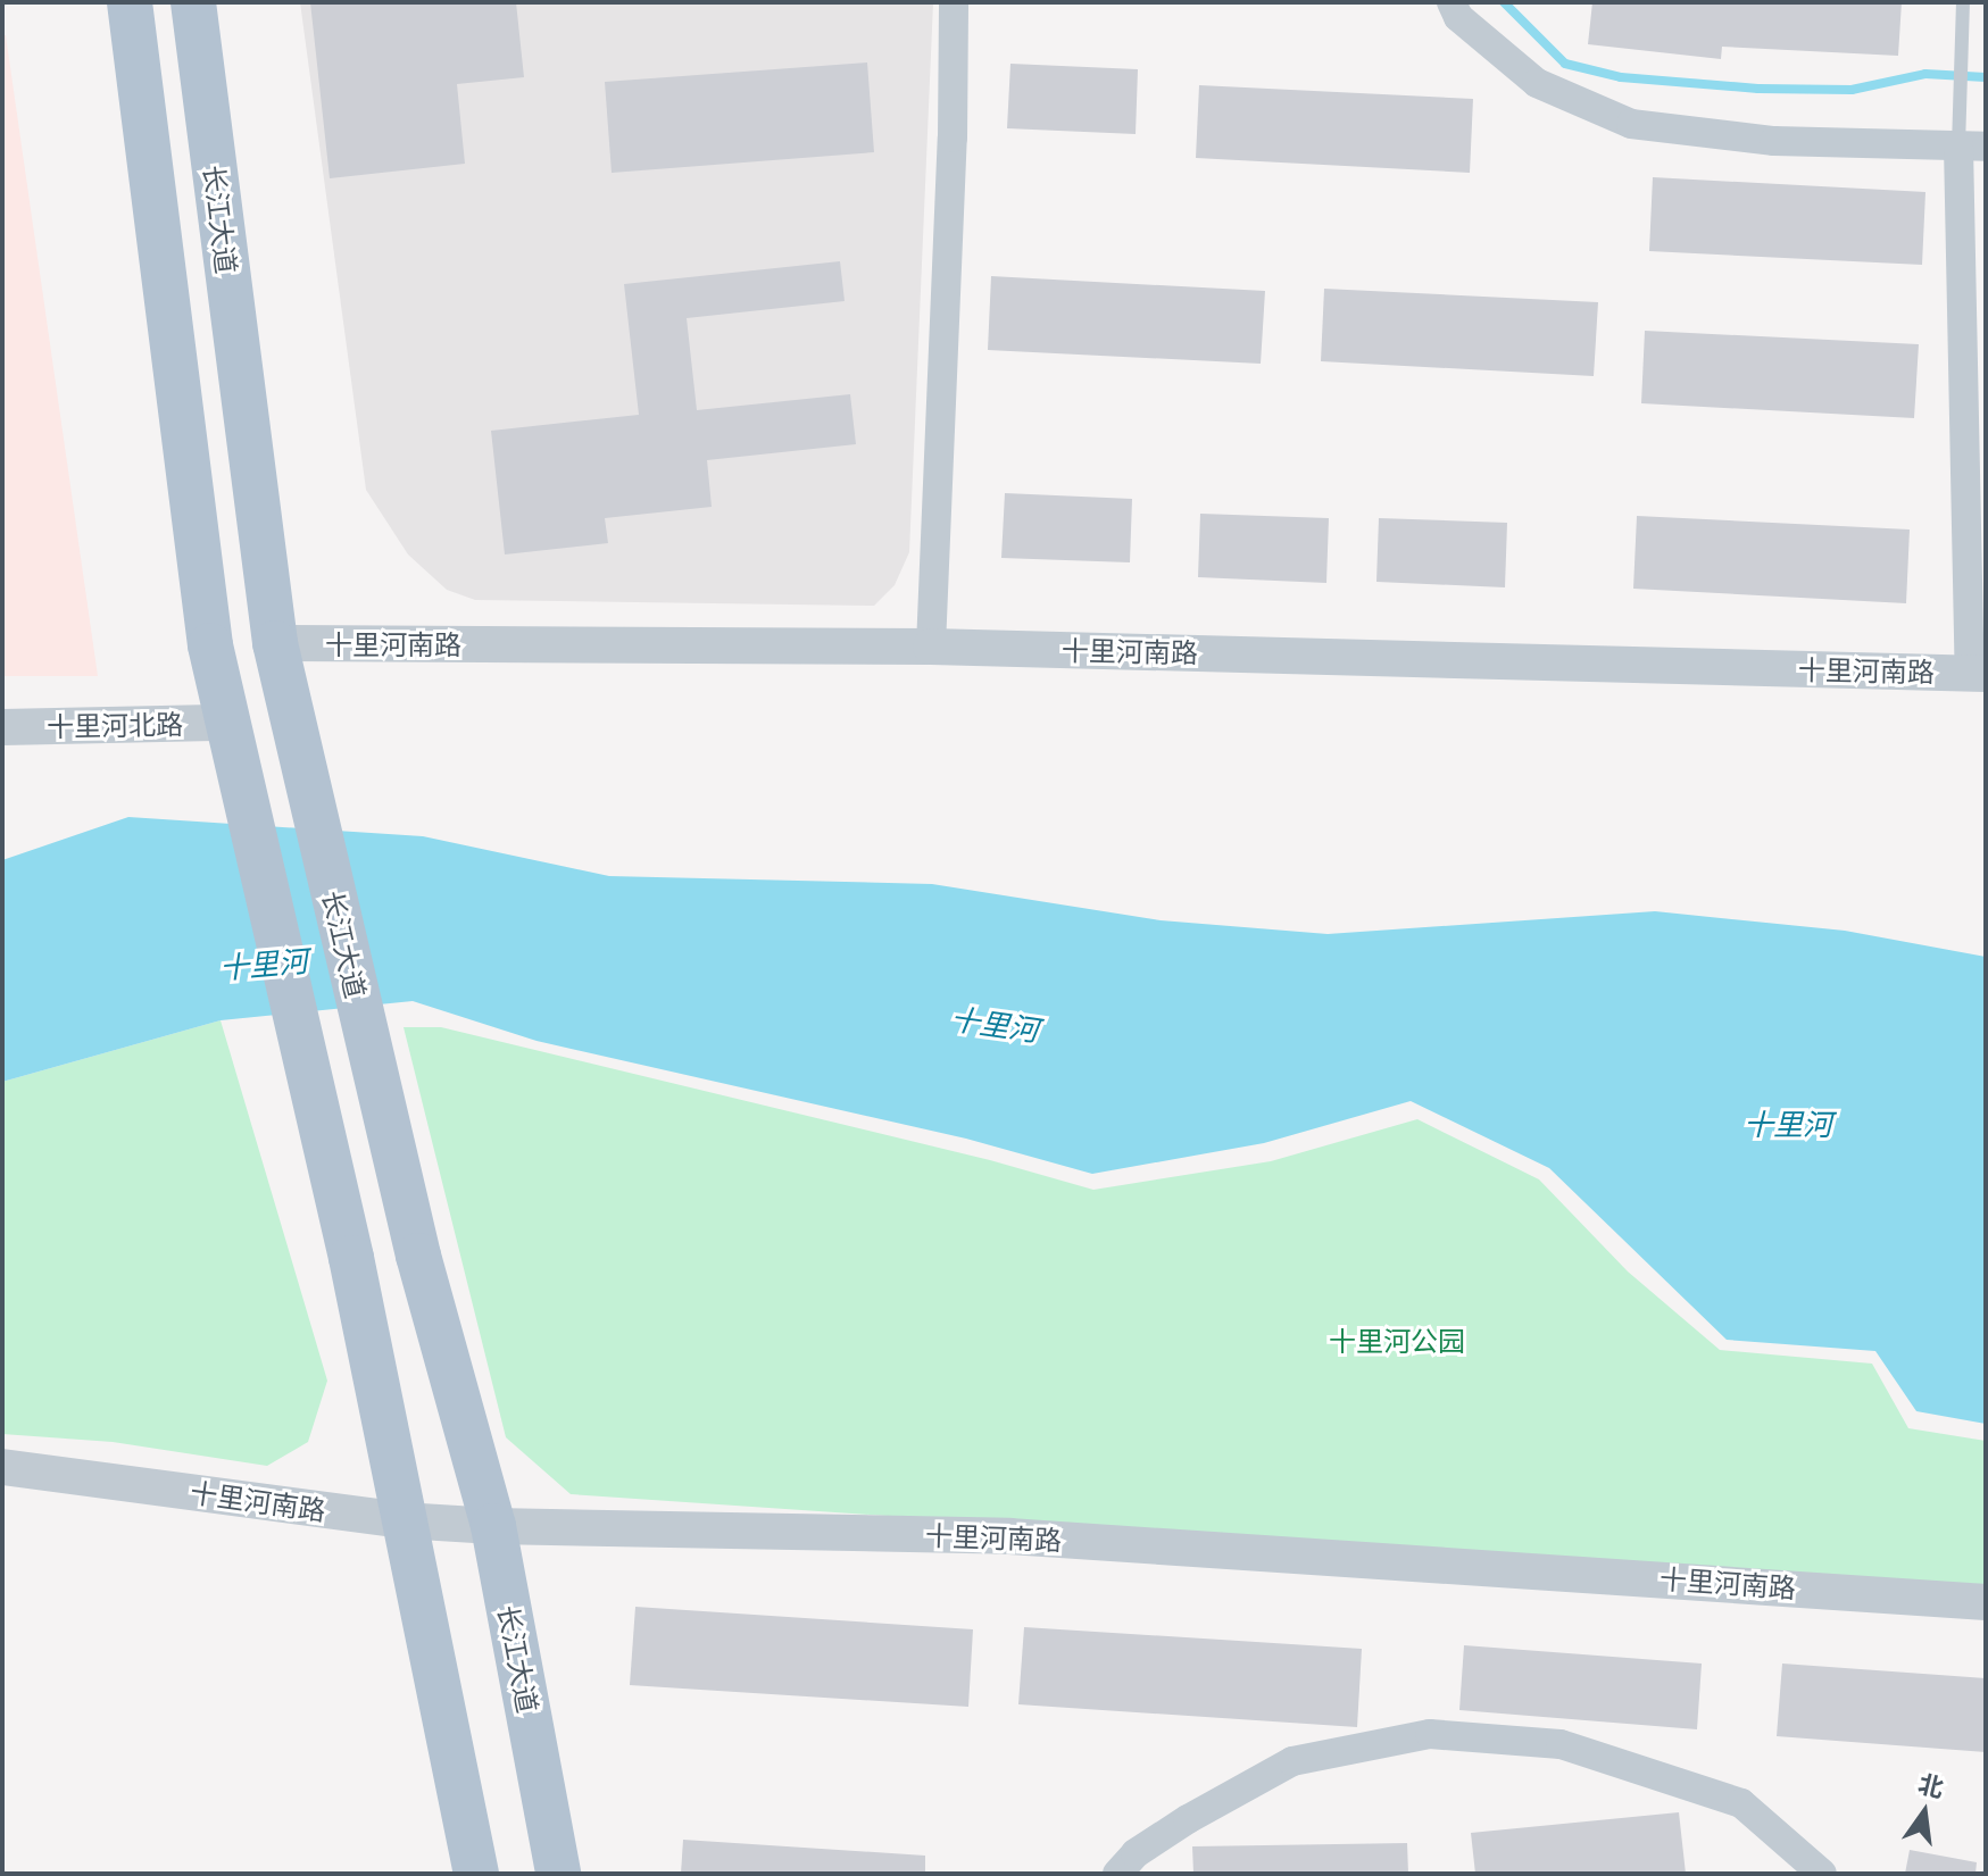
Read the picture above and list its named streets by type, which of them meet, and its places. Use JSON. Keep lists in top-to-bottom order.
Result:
{
  "streets": {
    "main road": ["长江大道"],
    "street": ["十里河南路", "十里河北路"]
  },
  "crossings": [
    ["长江大道", "十里河南路"]
  ],
  "water": ["十里河"],
  "parks": ["十里河公园"],
  "north": "top"
}
